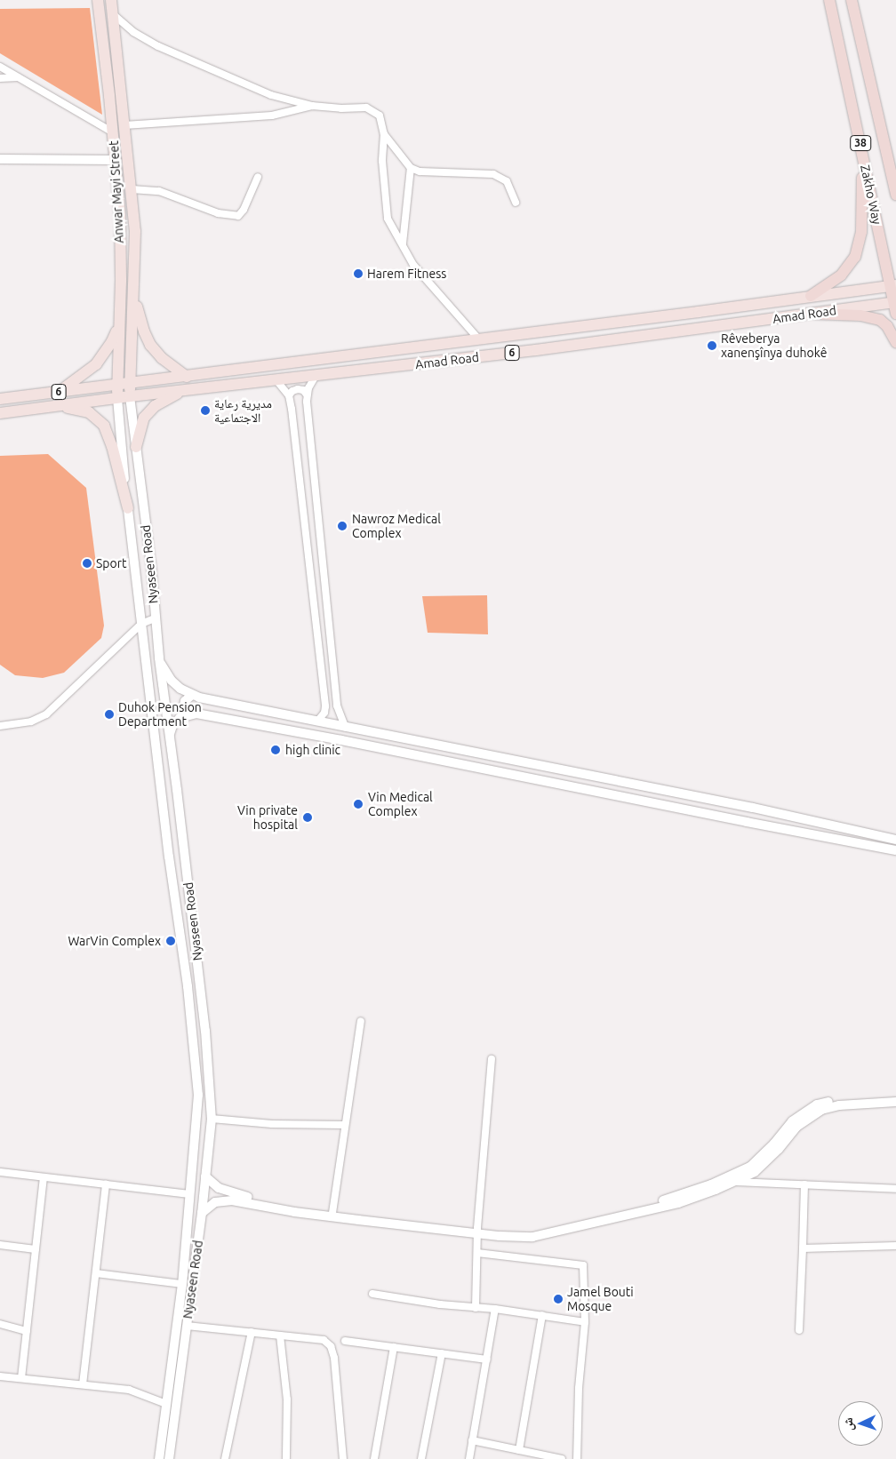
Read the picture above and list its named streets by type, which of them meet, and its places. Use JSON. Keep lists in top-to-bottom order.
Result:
{
  "streets": {
    "highway": ["38", "Zakho Way"],
    "main road": [
      "Anwar Mayi Street",
      "Amad Road",
      "6",
      "Nyaseen Road"
    ]
  },
  "crossings": [
    ["38", "Zakho Way"],
    ["38", "Amad Road"],
    ["Anwar Mayi Street", "Amad Road"],
    ["Anwar Mayi Street", "6"],
    ["Anwar Mayi Street", "Nyaseen Road"],
    ["Zakho Way", "Amad Road"],
    ["Amad Road", "6"],
    ["Amad Road", "Nyaseen Road"]
  ],
  "places": [
    "Harem Fitness",
    "Rêveberya xanenşînya duhokê",
    "مديرية رعاية الاجتماعية",
    "Nawroz Medical Complex",
    "Sport",
    "Duhok Pension Department",
    "high clinic",
    "Vin Medical Complex",
    "Vin private hospital",
    "WarVin Complex",
    "Jamel Bouti Mosque"
  ],
  "north": "left"
}
